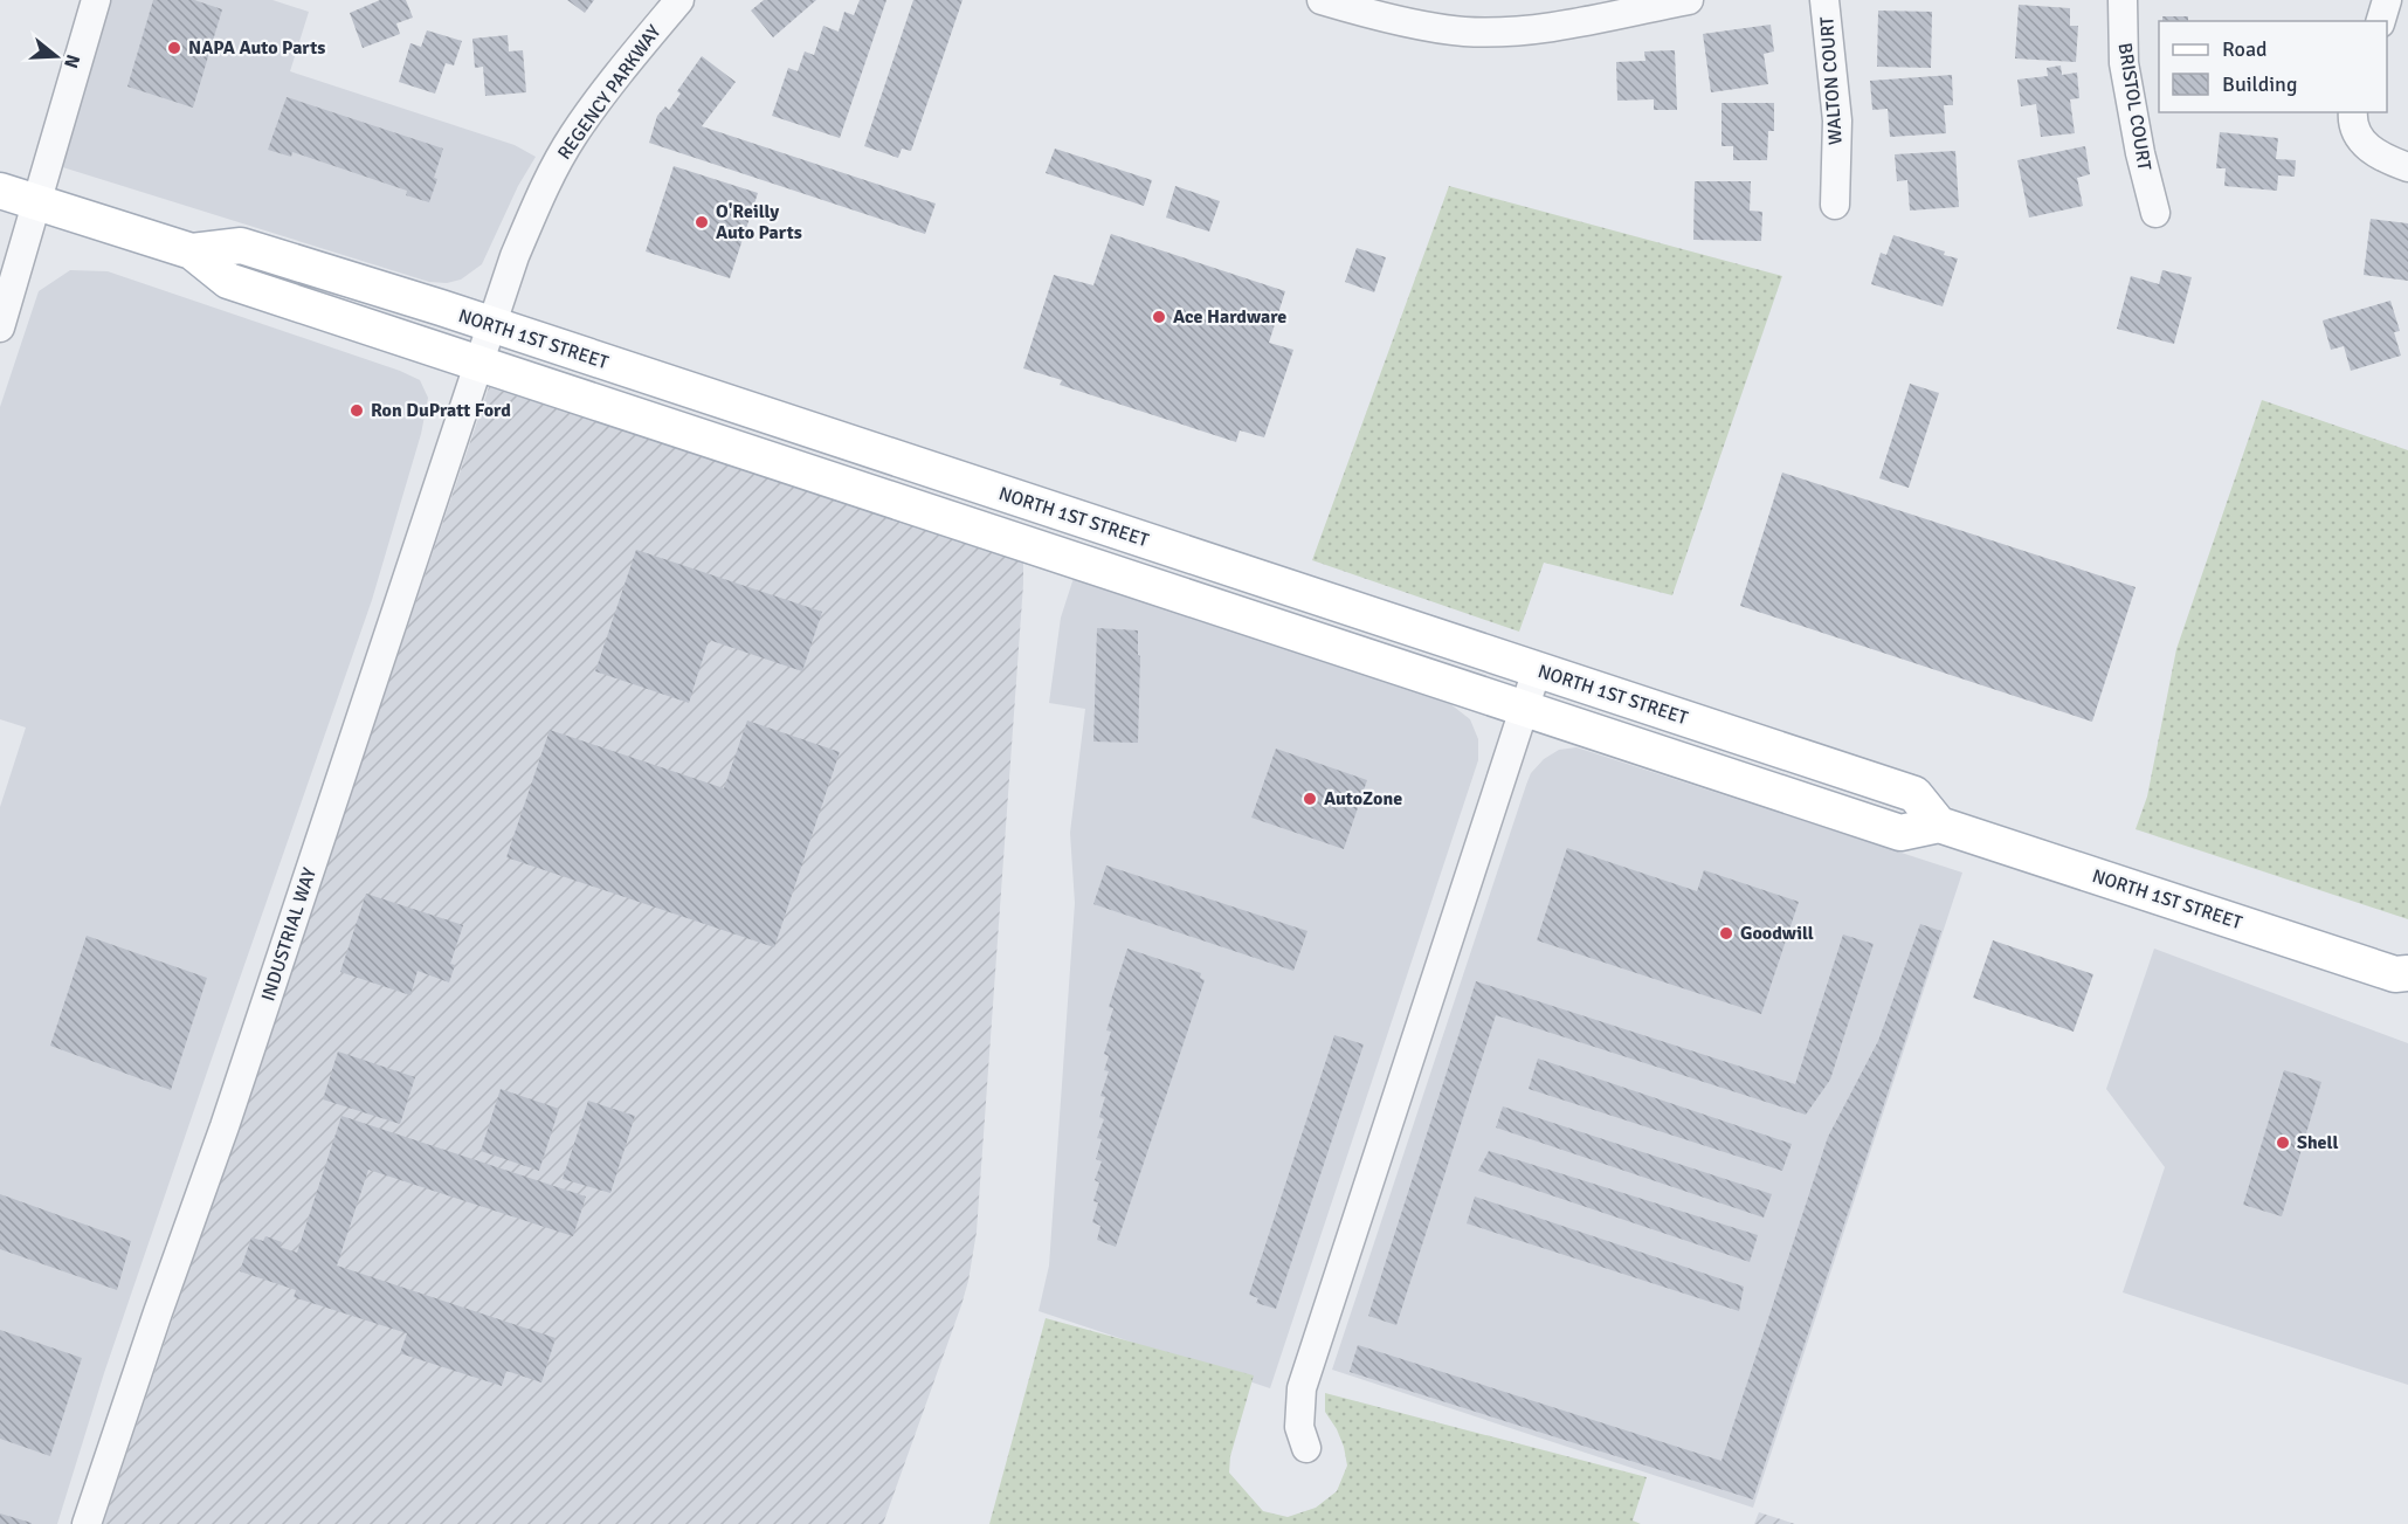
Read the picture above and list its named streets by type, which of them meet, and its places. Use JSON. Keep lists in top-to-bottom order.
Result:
{
  "streets": {
    "main road": ["NORTH 1ST STREET"],
    "street": [
      "WALTON COURT",
      "REGENCY PARKWAY",
      "BRISTOL COURT",
      "INDUSTRIAL WAY"
    ]
  },
  "crossings": [
    ["REGENCY PARKWAY", "NORTH 1ST STREET"],
    ["REGENCY PARKWAY", "INDUSTRIAL WAY"],
    ["NORTH 1ST STREET", "INDUSTRIAL WAY"]
  ],
  "places": [
    "NAPA Auto Parts",
    "O'Reilly Auto Parts",
    "Ace Hardware",
    "Ron DuPratt Ford",
    "AutoZone",
    "Goodwill",
    "Shell"
  ],
  "legend": ["Road", "Building"],
  "north": "right"
}
